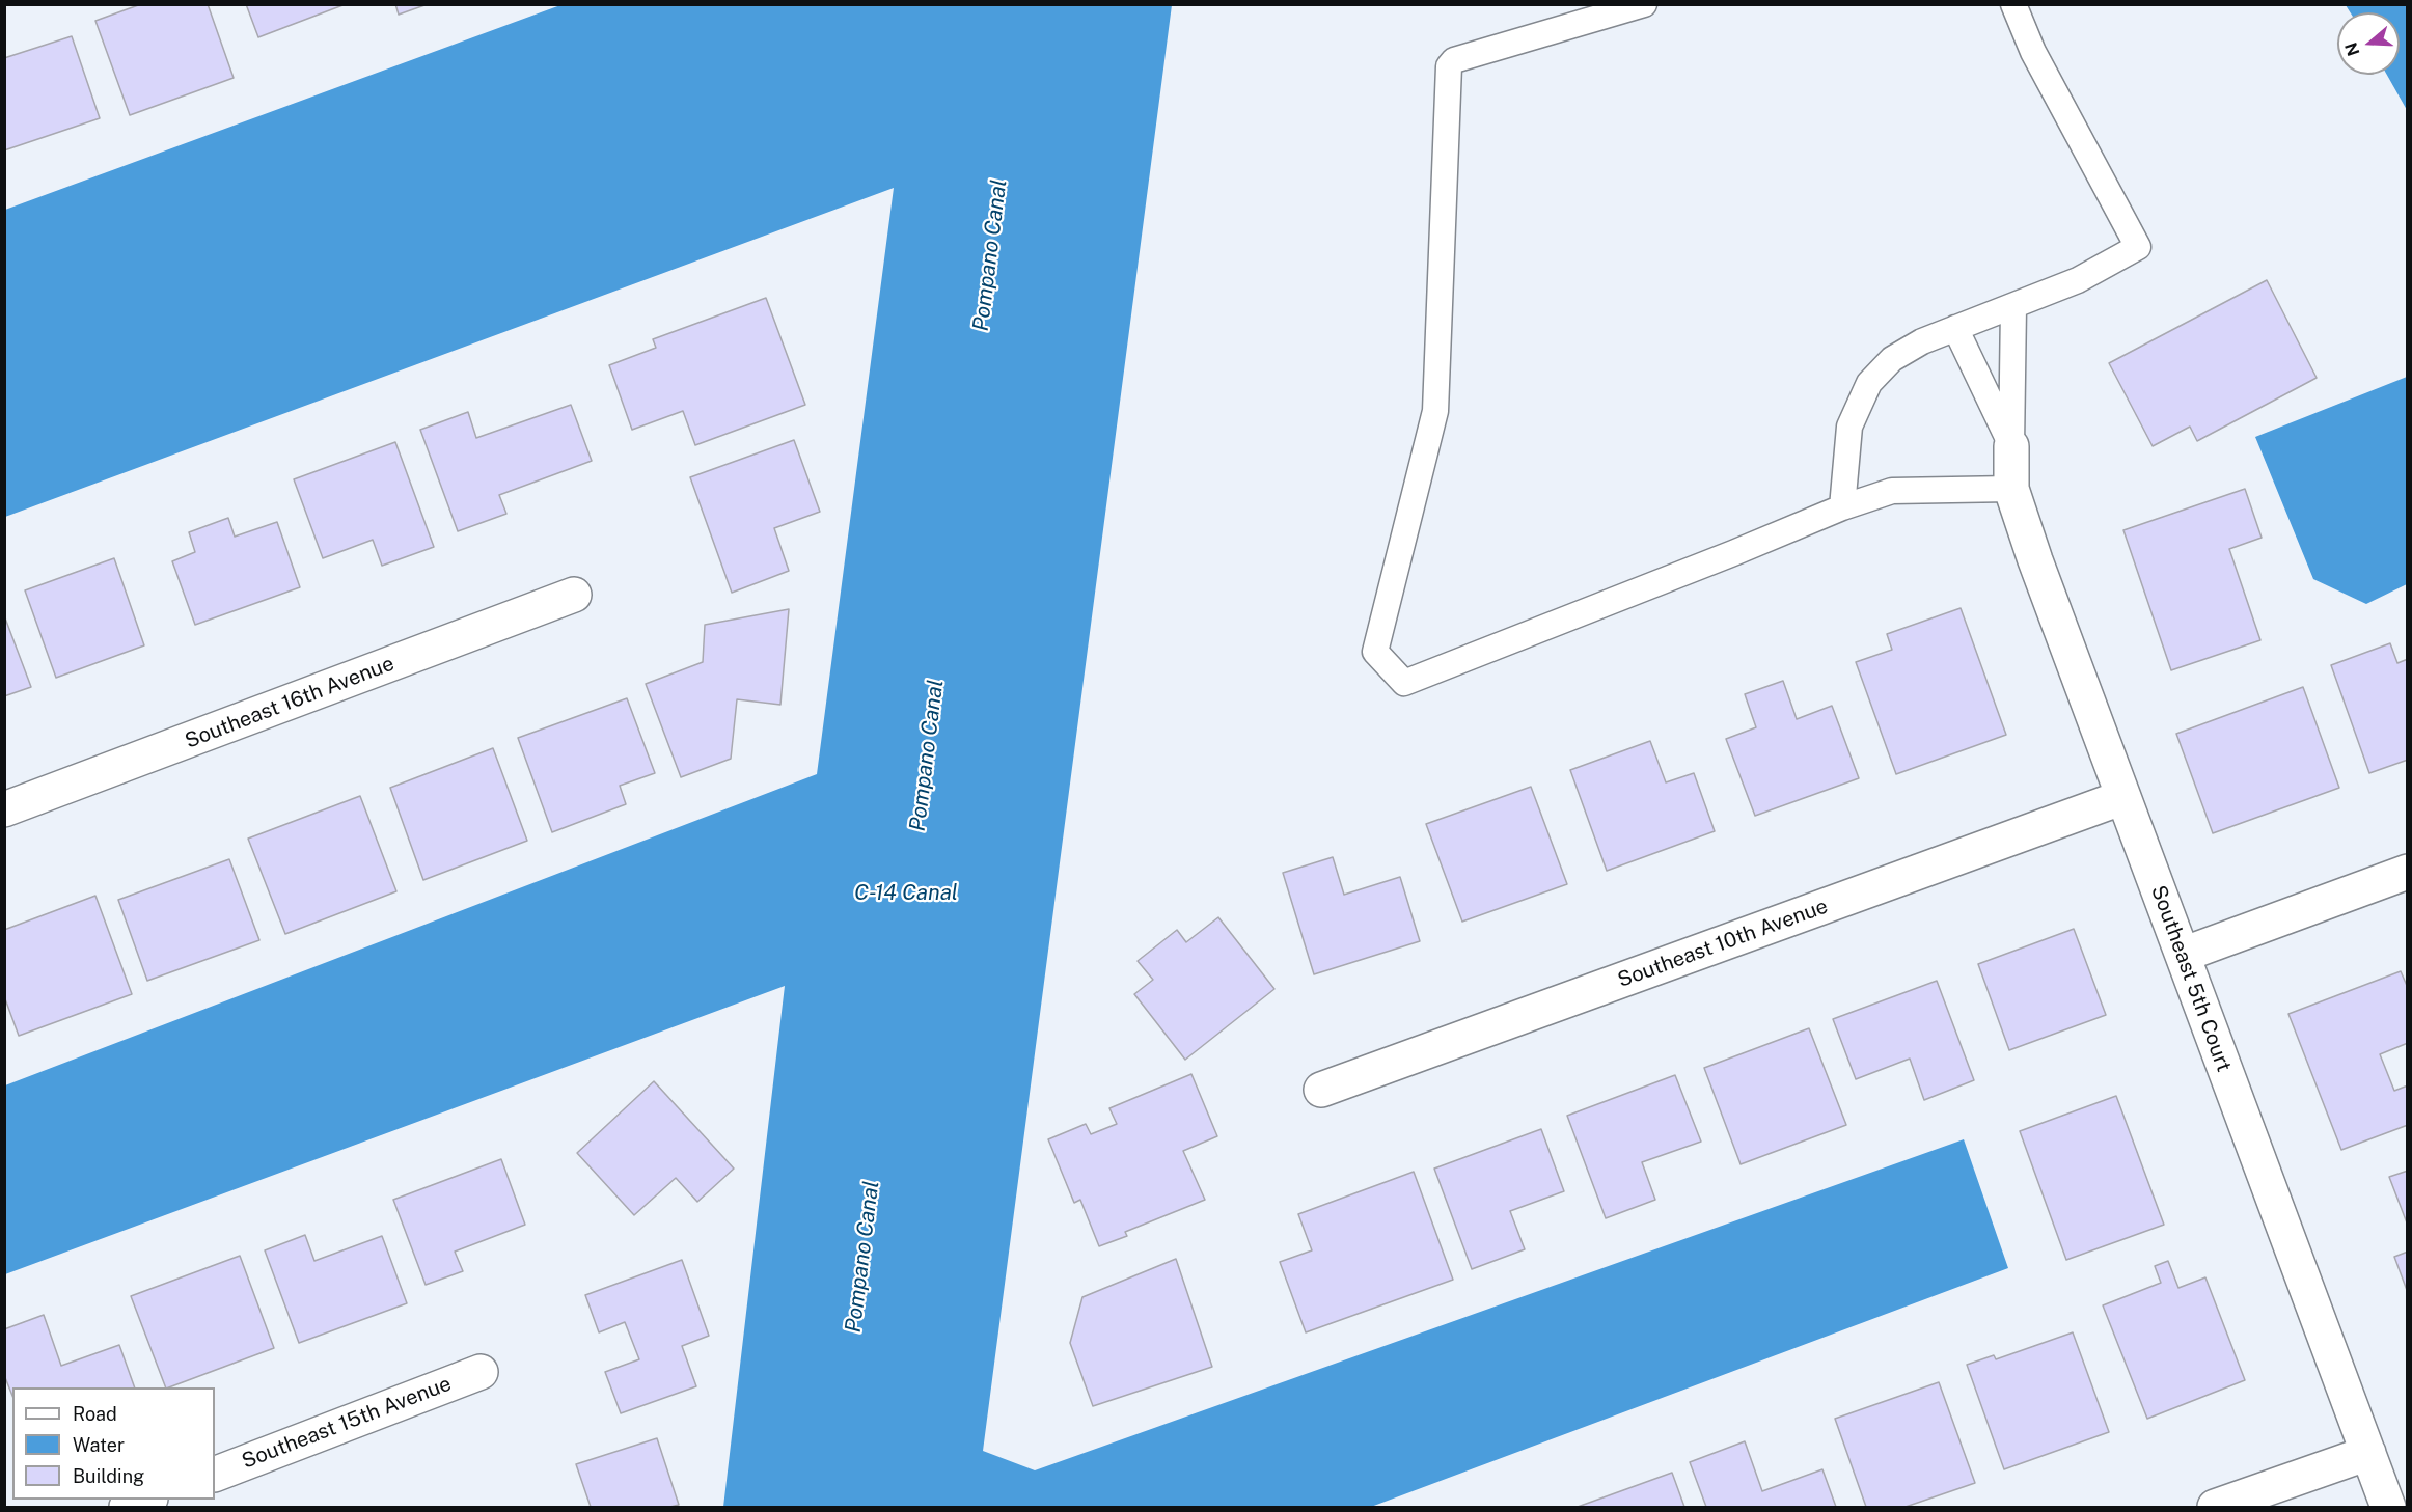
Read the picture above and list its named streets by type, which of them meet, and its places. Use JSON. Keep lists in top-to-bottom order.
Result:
{
  "streets": {
    "street": [
      "Southeast 16th Avenue",
      "Southeast 10th Avenue",
      "Southeast 5th Court",
      "Southeast 15th Avenue"
    ]
  },
  "crossings": [
    ["Southeast 10th Avenue", "Southeast 5th Court"]
  ],
  "water": ["Pompano Canal", "C-14 Canal"],
  "legend": ["Road", "Water", "Building"],
  "north": "left"
}
